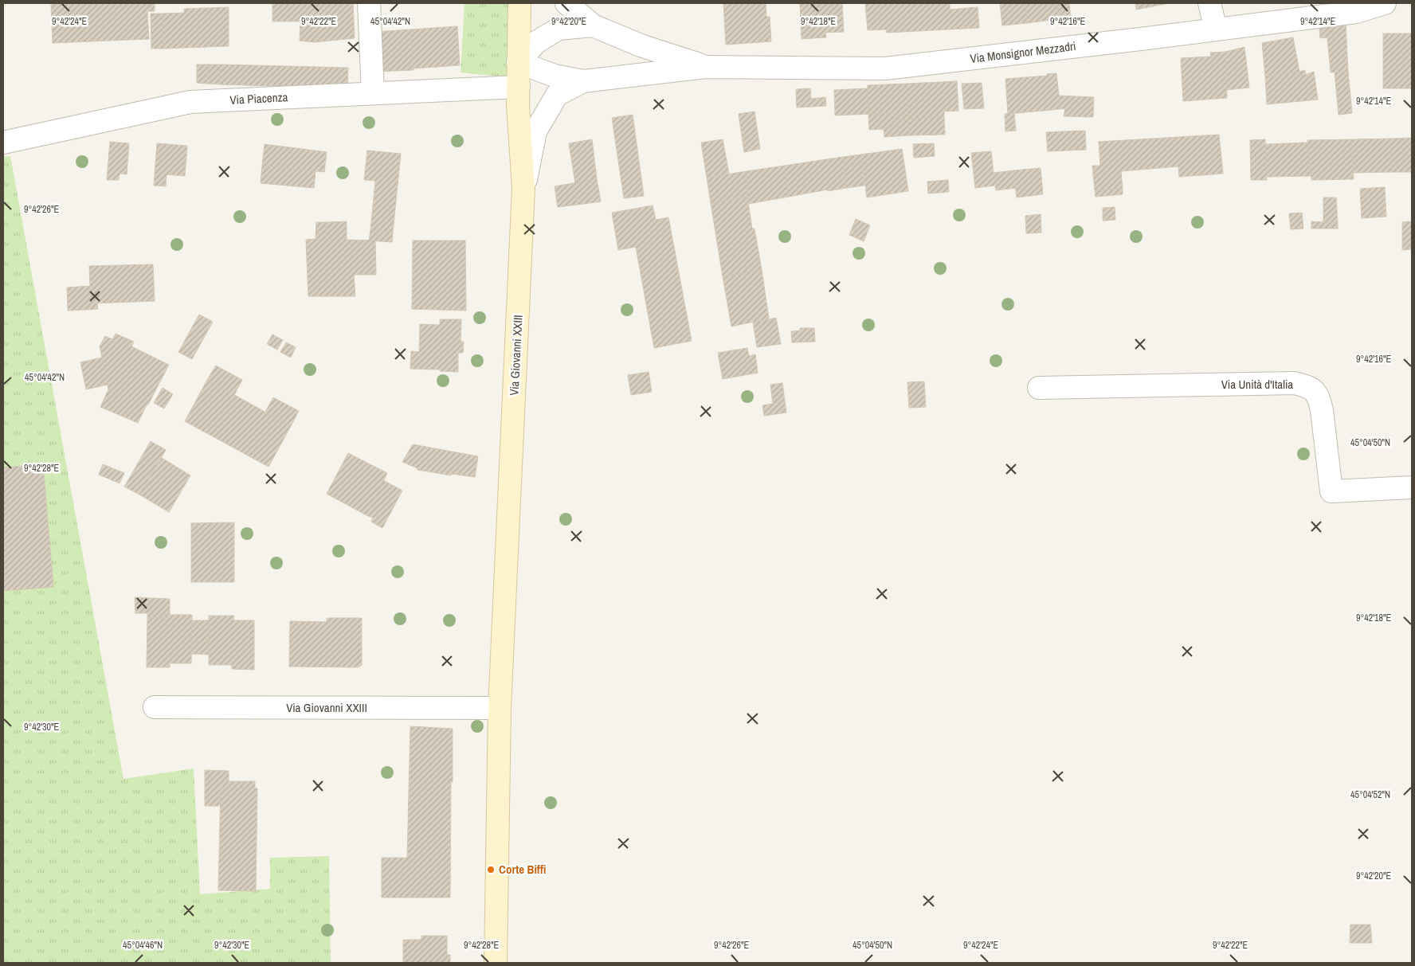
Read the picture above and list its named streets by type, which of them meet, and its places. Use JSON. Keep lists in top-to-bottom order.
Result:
{
  "streets": {
    "street": [
      "Via Monsignor Mezzadri",
      "Via Piacenza",
      "Via Giovanni XXIII",
      "Via Unità d'Italia"
    ]
  },
  "crossings": [
    ["Via Piacenza", "Via Giovanni XXIII"]
  ],
  "places": ["Corte Biffi"],
  "coordinates": [
    "45°04'42\"N",
    "9°42'24\"E",
    "9°42'22\"E",
    "9°42'20\"E",
    "9°42'18\"E",
    "9°42'16\"E",
    "9°42'14\"E",
    "9°42'26\"E",
    "45°04'50\"N",
    "9°42'28\"E",
    "9°42'30\"E",
    "45°04'52\"N",
    "45°04'46\"N"
  ]
}
